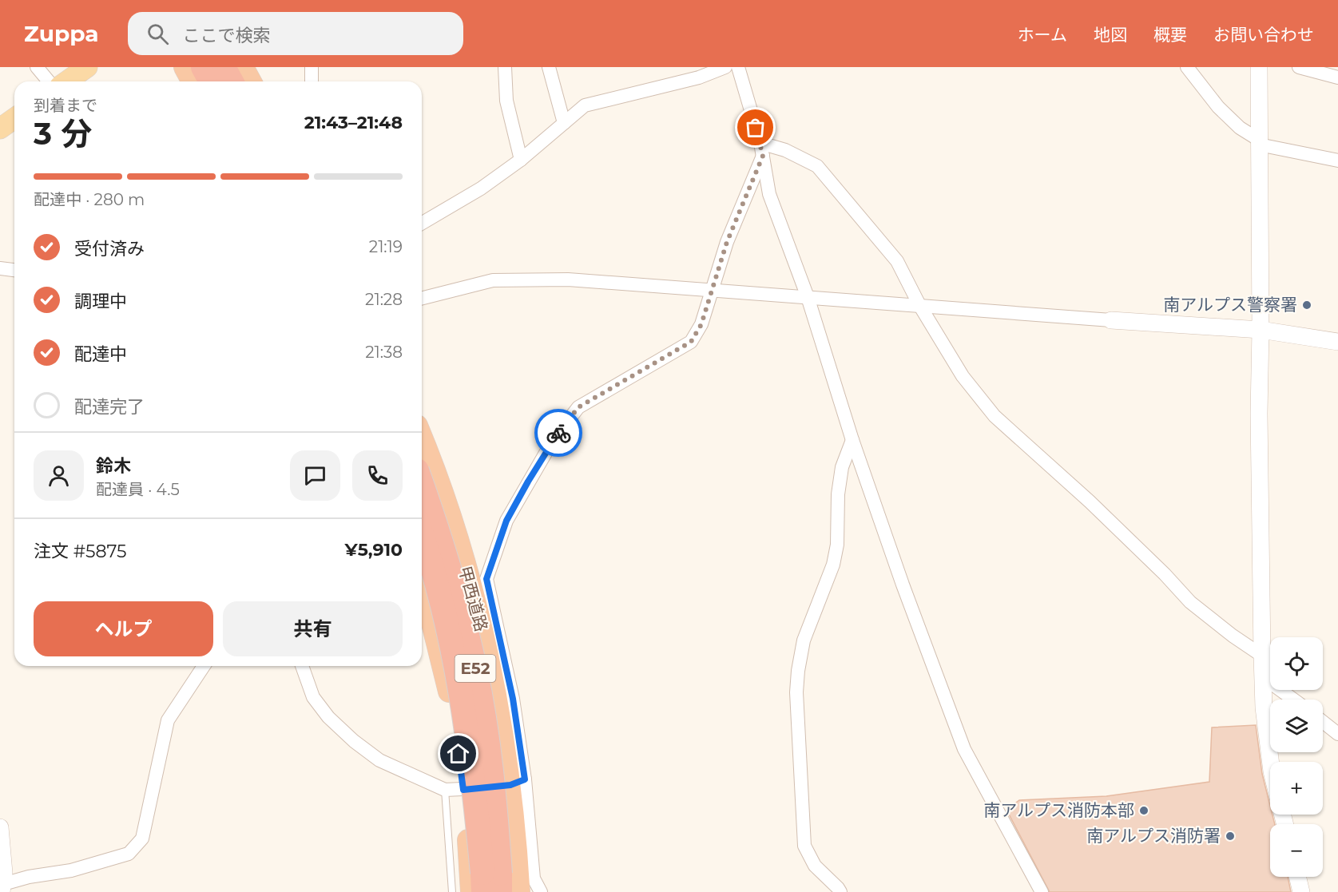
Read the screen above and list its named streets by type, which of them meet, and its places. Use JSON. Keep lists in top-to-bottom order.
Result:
{
  "streets": {
    "highway": ["甲西道路", "E52"]
  },
  "places": ["南アルプス警察署", "南アルプス消防本部", "南アルプス消防署"],
  "page": {
    "header": "Zuppa",
    "search": "ここで検索",
    "nav": [
      "ホーム",
      "地図",
      "概要",
      "お問い合わせ"
    ],
    "heading": ["3 分", "到着まで", "21:43–21:48"],
    "panel": [
      "鈴木",
      "配達員 · 4.5",
      "注文 #5875",
      "¥5,910"
    ],
    "bar": "配達中 · 280 m",
    "list": [
      ["受付済み", "21:19"],
      ["調理中", "21:28"],
      ["配達中", "21:38"],
      "配達完了"
    ],
    "buttons": ["ヘルプ", "共有"],
    "map_buttons": ["+", "−"]
  }
}
